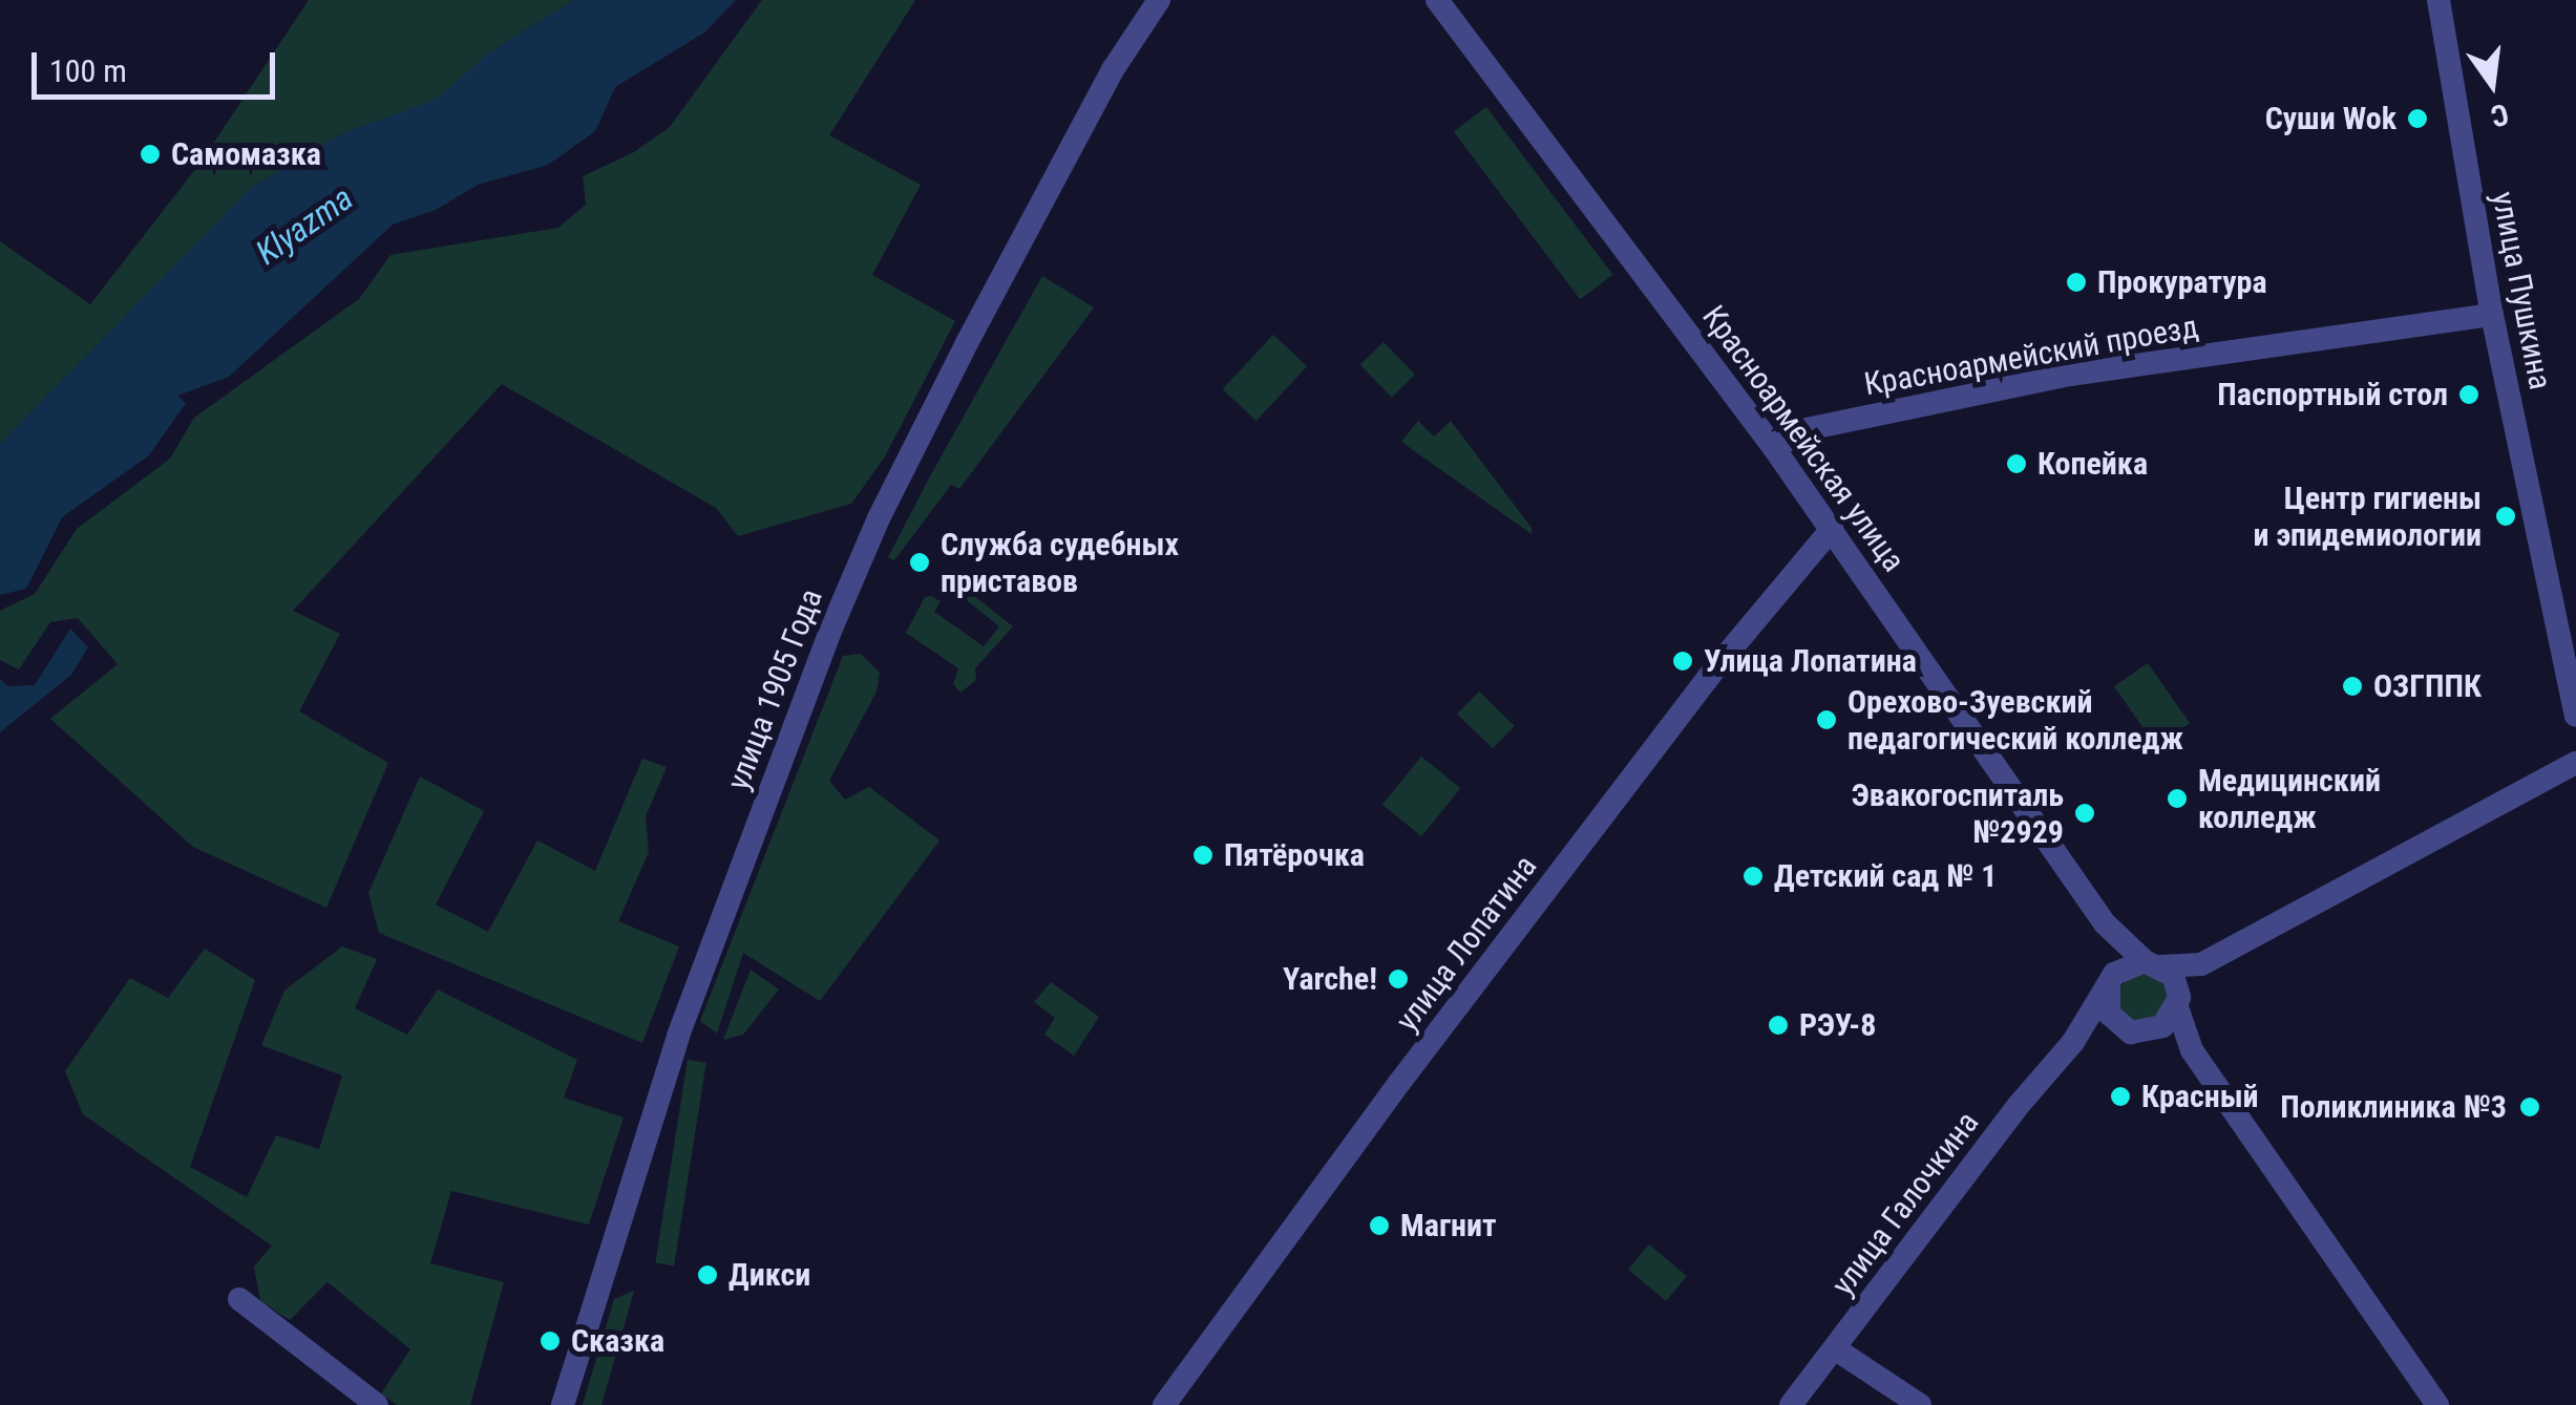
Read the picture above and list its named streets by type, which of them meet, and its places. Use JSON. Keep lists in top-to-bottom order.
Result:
{
  "streets": {
    "street": [
      "улица Пушкина",
      "Красноармейский проезд",
      "Красноармейская улица",
      "улица 1905 Года",
      "улица Лопатина",
      "улица Галочкина"
    ]
  },
  "crossings": [
    ["улица Пушкина", "Красноармейский проезд"],
    ["Красноармейский проезд", "Красноармейская улица"],
    ["Красноармейская улица", "улица Лопатина"]
  ],
  "water": ["Klyazma"],
  "places": [
    "Суши Wok",
    "Самомазка",
    "Прокуратура",
    "Паспортный стол",
    "Копейка",
    "Центр гигиены и эпидемиологии",
    "Служба судебных приставов",
    "Улица Лопатина",
    "ОЗГППК",
    "Орехово-Зуевский педагогический колледж",
    "Медицинский колледж",
    "Эвакогоспиталь №2929",
    "Пятёрочка",
    "Детский сад № 1",
    "Yarche!",
    "РЭУ-8",
    "Красный",
    "Поликлиника №3",
    "Магнит",
    "Дикси",
    "Сказка"
  ],
  "scale_bar": "100 m",
  "north": "bottom"
}
